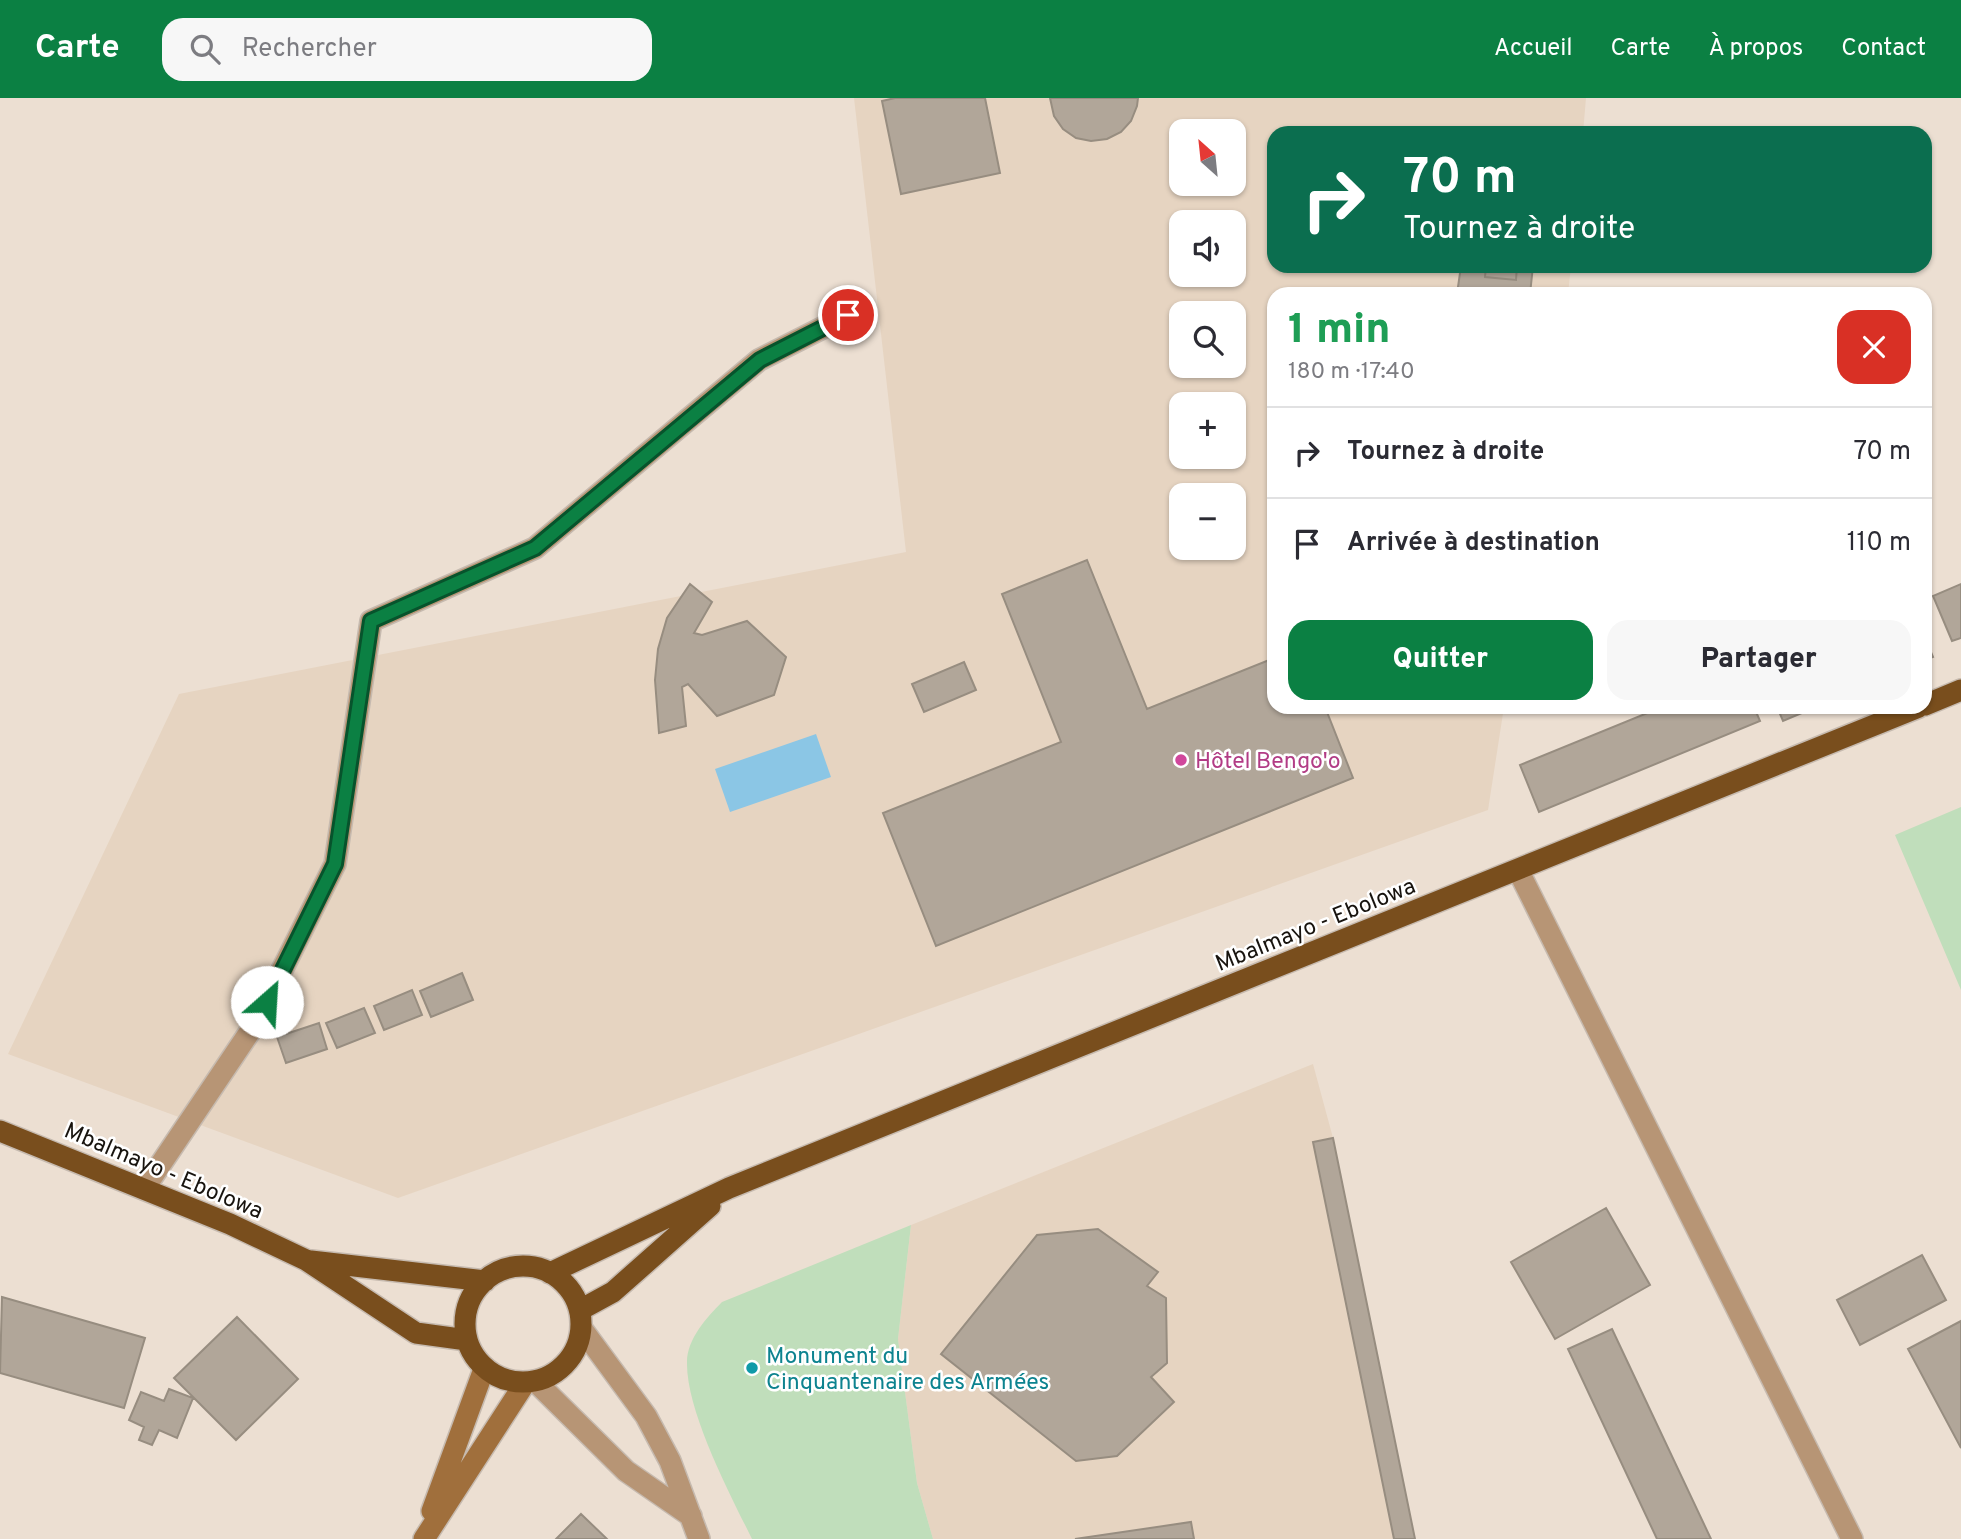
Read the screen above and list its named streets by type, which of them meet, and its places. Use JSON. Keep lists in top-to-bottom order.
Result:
{
  "streets": {
    "highway": ["Mbalmayo - Ebolowa"]
  },
  "places": ["Hôtel Bengo'o", "Monument du Cinquantenaire des Armées"],
  "north": "top left",
  "page": {
    "header": "Carte",
    "search": "Rechercher",
    "nav": [
      "Accueil",
      "Carte",
      "À propos",
      "Contact"
    ],
    "map_buttons": ["+", "−"],
    "turn": ["70 m", "Tournez à droite"],
    "heading": ["1 min", "180 m · 17:40"],
    "list": [
      {
        "name": "Tournez à droite",
        "value": "70 m"
      },
      {
        "name": "Arrivée à destination",
        "value": "110 m"
      }
    ],
    "buttons": ["Quitter", "Partager"]
  }
}
